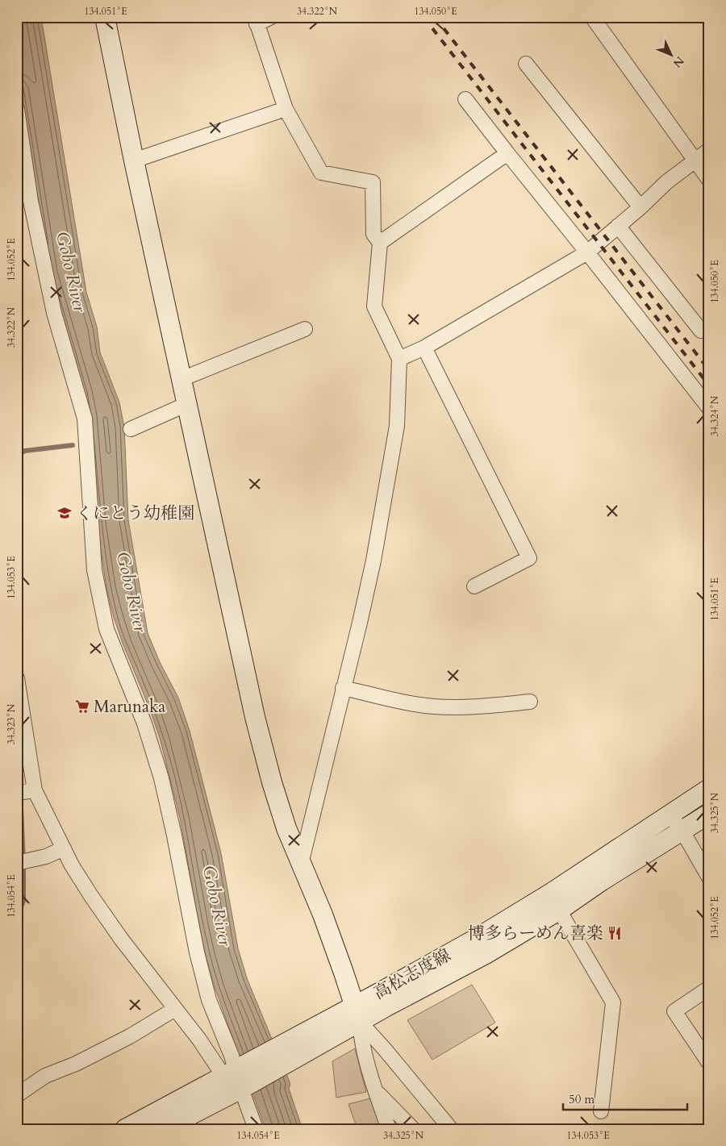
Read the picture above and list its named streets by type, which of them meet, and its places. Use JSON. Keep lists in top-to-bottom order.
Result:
{
  "streets": {
    "main road": ["高松志度線"]
  },
  "water": ["Gobo River"],
  "places": {
    "school or university": ["くにとう幼稚園"],
    "supermarket": ["Marunaka"],
    "restaurant": ["博多らーめん喜楽"]
  },
  "scale_bar": "50 m",
  "north": "bottom right",
  "coordinates": [
    "134.051°E",
    "34.322°N",
    "134.050°E",
    "134.052°E",
    "34.324°N",
    "134.053°E",
    "34.323°N",
    "34.325°N",
    "134.054°E"
  ]
}
